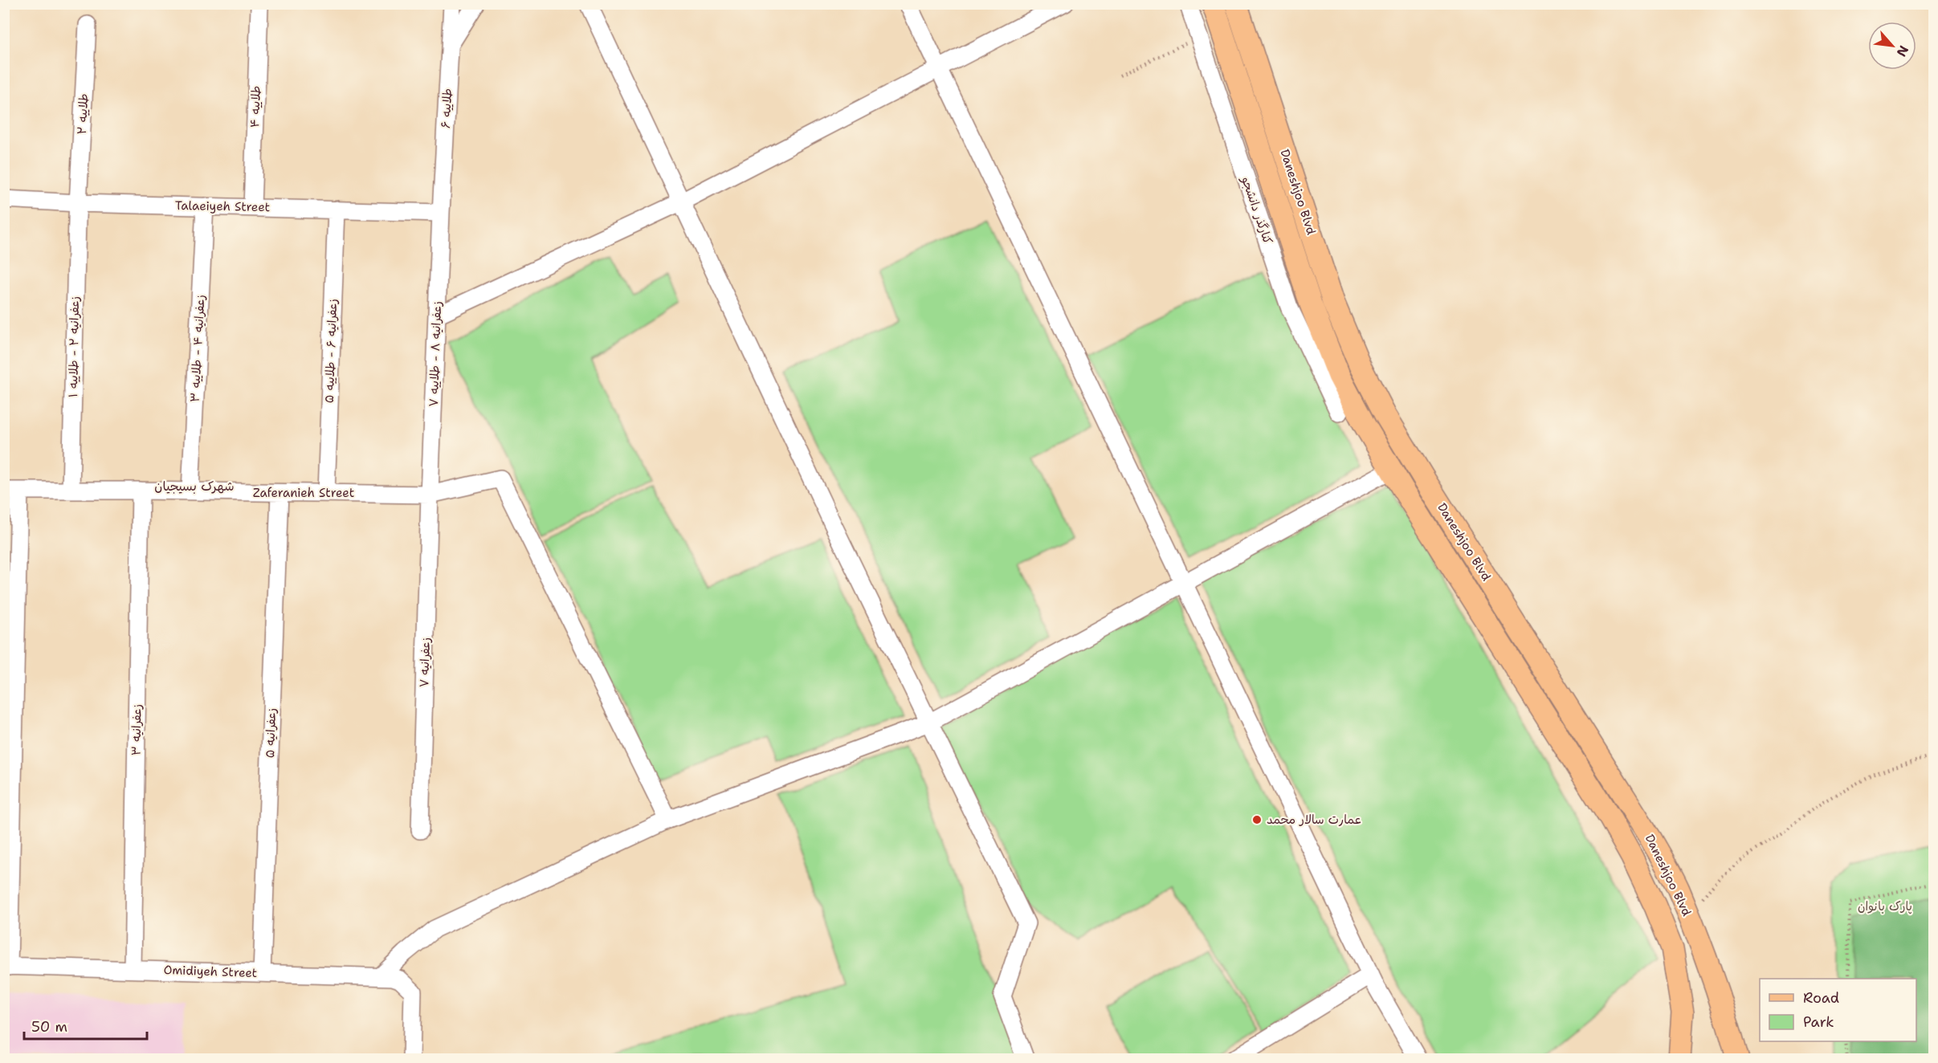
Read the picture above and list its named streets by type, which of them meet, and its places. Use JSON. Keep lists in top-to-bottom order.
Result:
{
  "streets": {
    "main road": ["Daneshjoo Blvd"],
    "street": [
      "طلاییه ۴",
      "طلاییه ۶",
      "طلاییه ۲",
      "Talaeiyeh Street",
      "کنارگذر دانشجو",
      "زعفرانیه ۲ - طلاییه ۱",
      "زعفرانیه ۴ - طلاییه ۳",
      "زعفرانیه ۶ - طلاییه ۵",
      "زعفرانیه ۸ - طلاییه ۷",
      "Zaferanieh Street",
      "زعفرانیه ۷",
      "زعفرانیه ۳",
      "زعفرانیه ۵",
      "Omidiyeh Street"
    ]
  },
  "crossings": [
    ["طلاییه ۴", "Talaeiyeh Street"],
    ["طلاییه ۶", "Talaeiyeh Street"],
    ["طلاییه ۶", "زعفرانیه ۸ - طلاییه ۷"],
    ["طلاییه ۲", "Talaeiyeh Street"],
    ["طلاییه ۲", "زعفرانیه ۲ - طلاییه ۱"],
    ["Talaeiyeh Street", "زعفرانیه ۲ - طلاییه ۱"],
    ["Talaeiyeh Street", "زعفرانیه ۴ - طلاییه ۳"],
    ["Talaeiyeh Street", "زعفرانیه ۶ - طلاییه ۵"],
    ["Talaeiyeh Street", "زعفرانیه ۸ - طلاییه ۷"],
    ["زعفرانیه ۲ - طلاییه ۱", "Zaferanieh Street"],
    ["زعفرانیه ۴ - طلاییه ۳", "Zaferanieh Street"],
    ["زعفرانیه ۶ - طلاییه ۵", "Zaferanieh Street"],
    ["زعفرانیه ۸ - طلاییه ۷", "Zaferanieh Street"],
    ["زعفرانیه ۸ - طلاییه ۷", "زعفرانیه ۷"],
    ["Zaferanieh Street", "زعفرانیه ۷"],
    ["Zaferanieh Street", "زعفرانیه ۳"],
    ["Zaferanieh Street", "زعفرانیه ۵"],
    ["زعفرانیه ۳", "Omidiyeh Street"],
    ["زعفرانیه ۵", "Omidiyeh Street"]
  ],
  "districts": ["شهرک بسیجیان"],
  "parks": ["پارک بانوان"],
  "places": ["عمارت سالار محمد"],
  "legend": ["Road", "Park"],
  "scale_bar": "50 m",
  "north": "bottom right"
}
